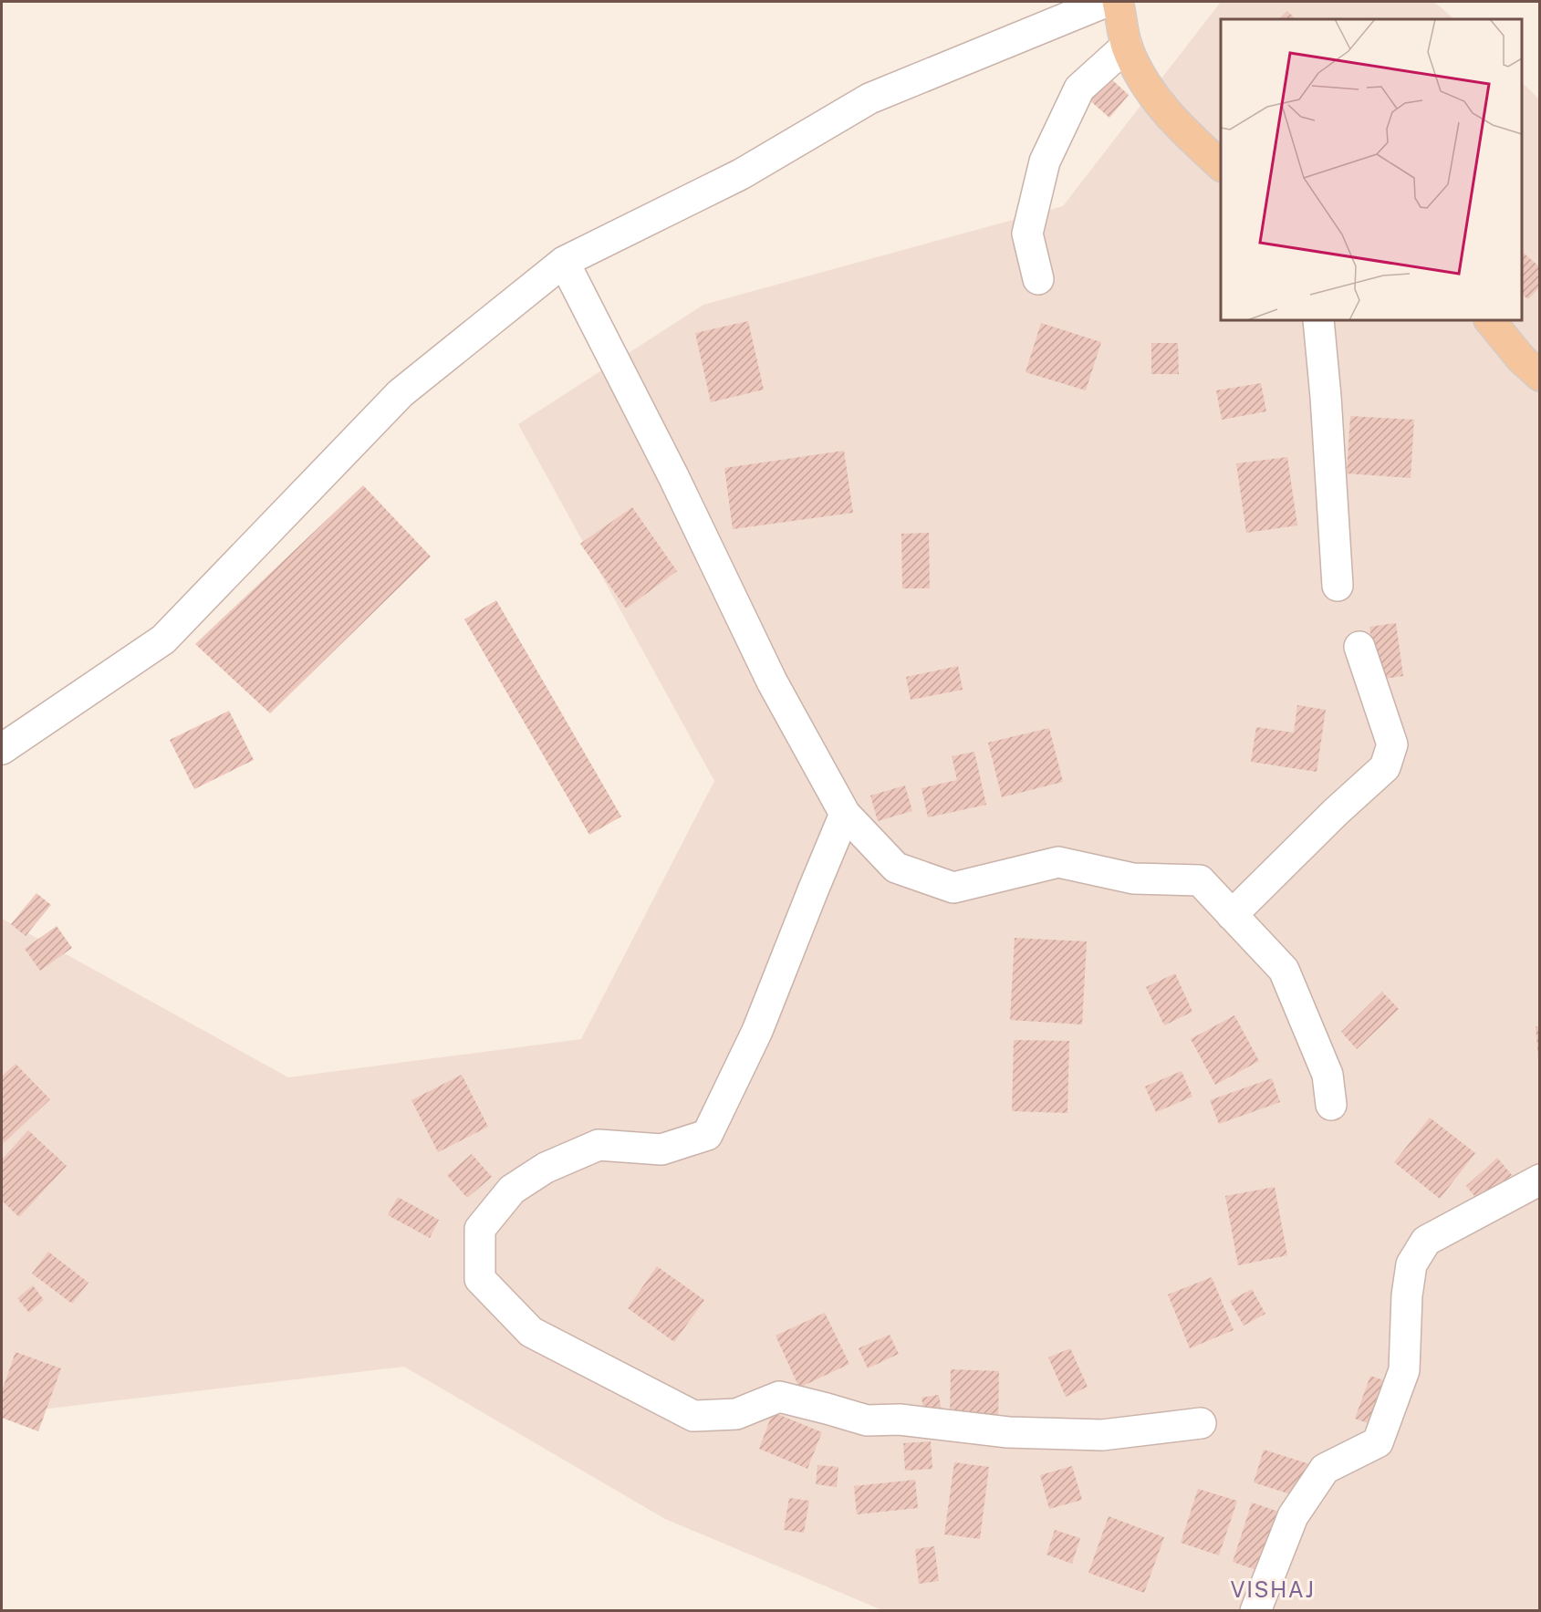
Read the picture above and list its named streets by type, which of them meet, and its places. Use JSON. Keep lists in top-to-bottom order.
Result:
{
  "districts": ["VISHAJ"]
}
